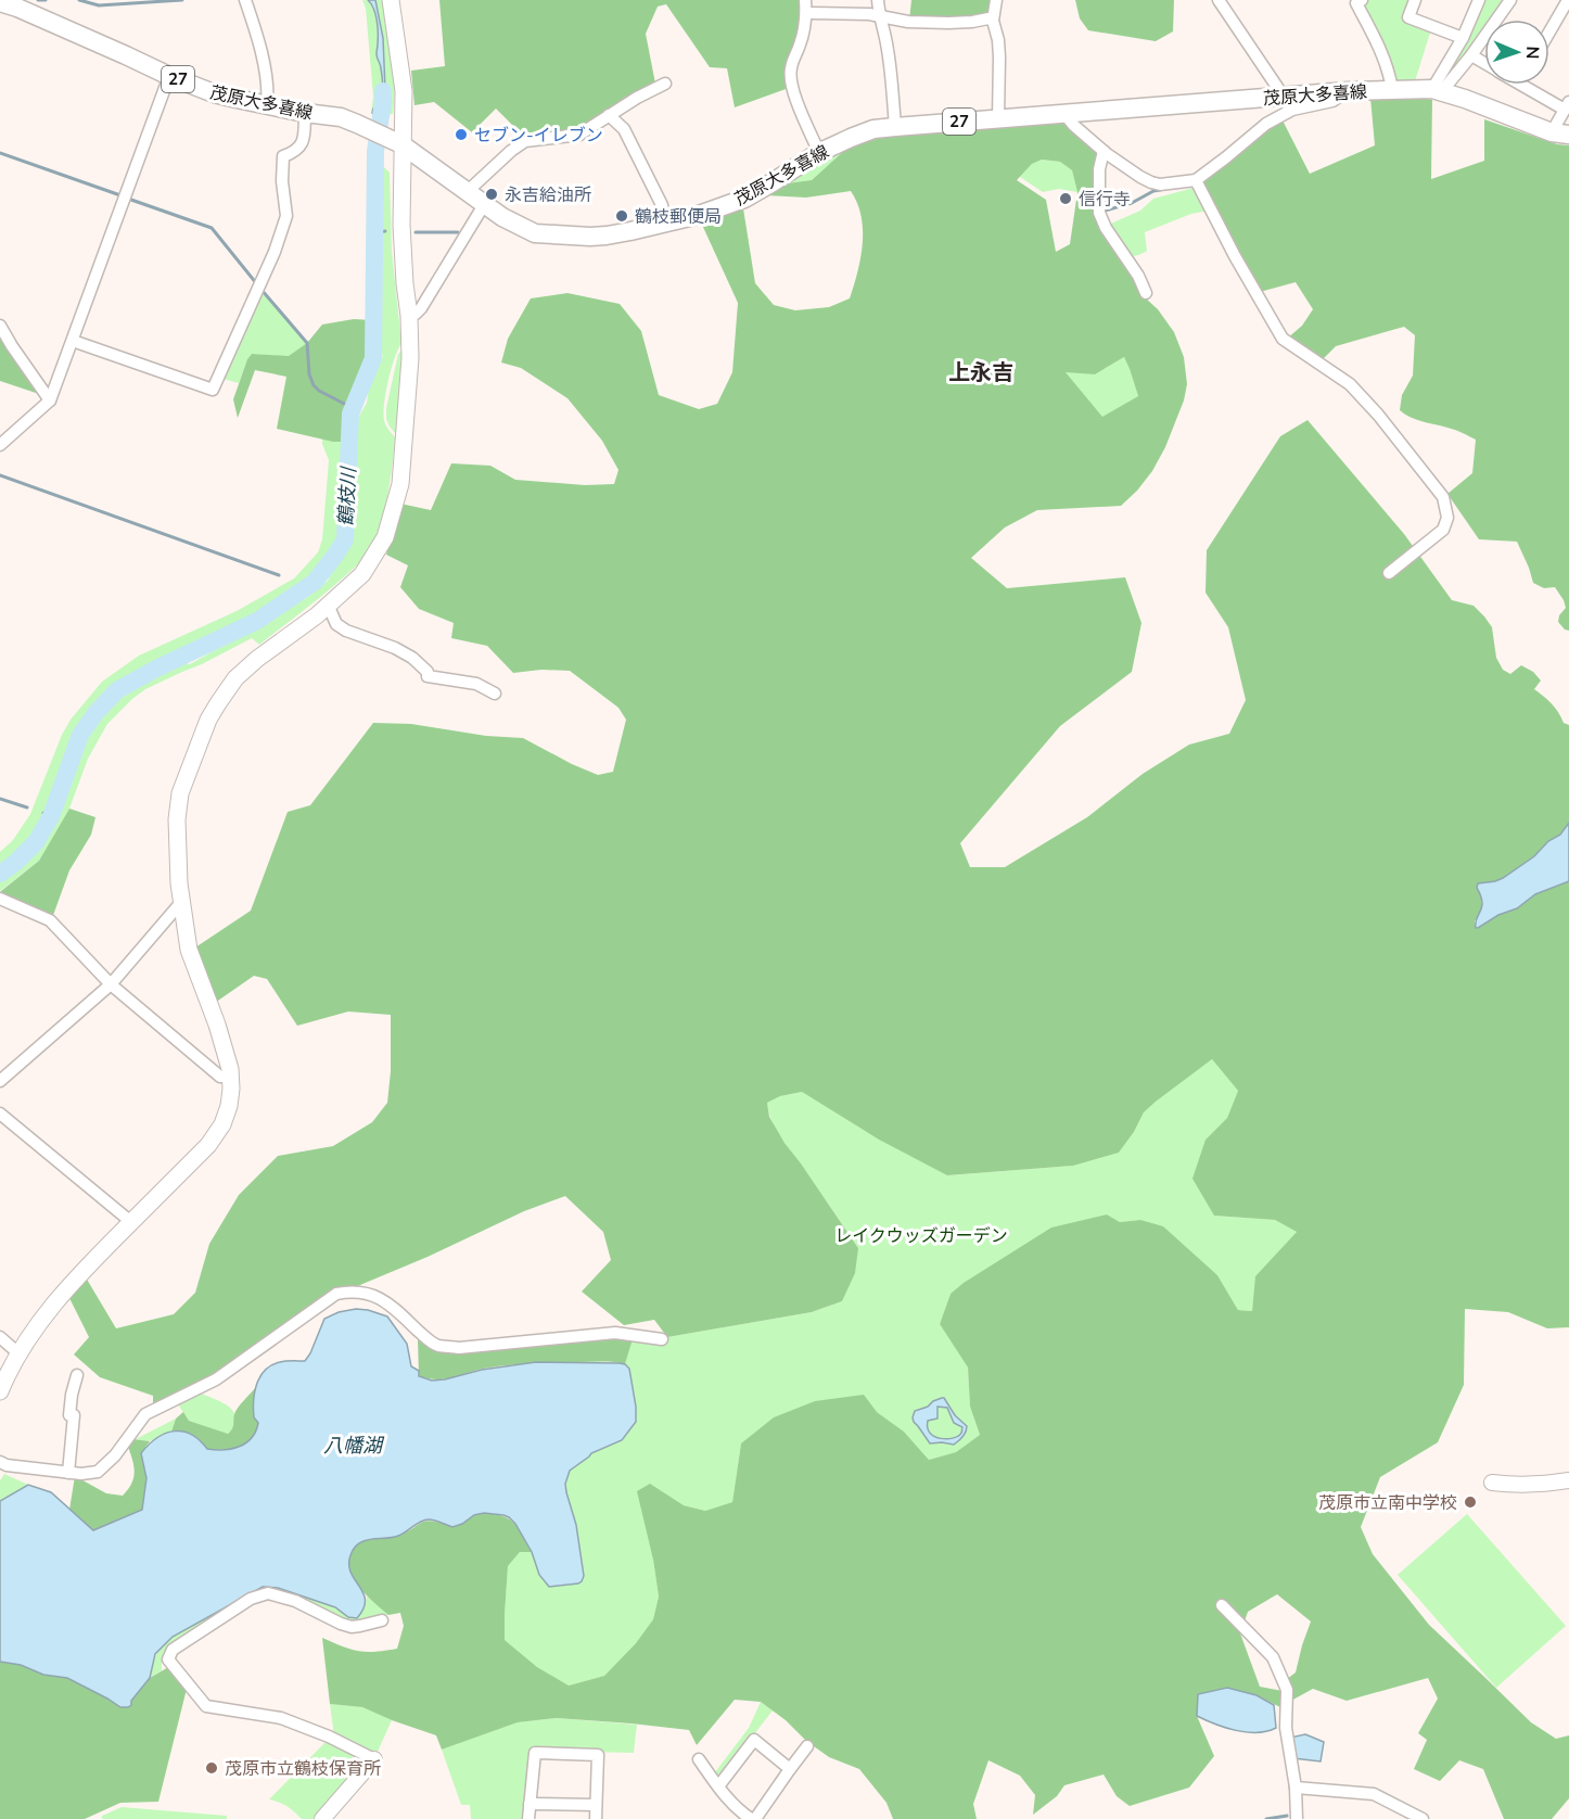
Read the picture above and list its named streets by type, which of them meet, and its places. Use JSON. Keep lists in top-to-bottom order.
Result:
{
  "streets": {
    "main road": ["27", "茂原大多喜線"]
  },
  "districts": ["上永吉"],
  "water": ["鶴枝川", "八幡湖"],
  "parks": ["レイクウッズガーデン"],
  "places": [
    "セブン-イレブン",
    "永吉給油所",
    "信行寺",
    "鶴枝郵便局",
    "茂原市立南中学校",
    "茂原市立鶴枝保育所"
  ],
  "north": "right"
}
